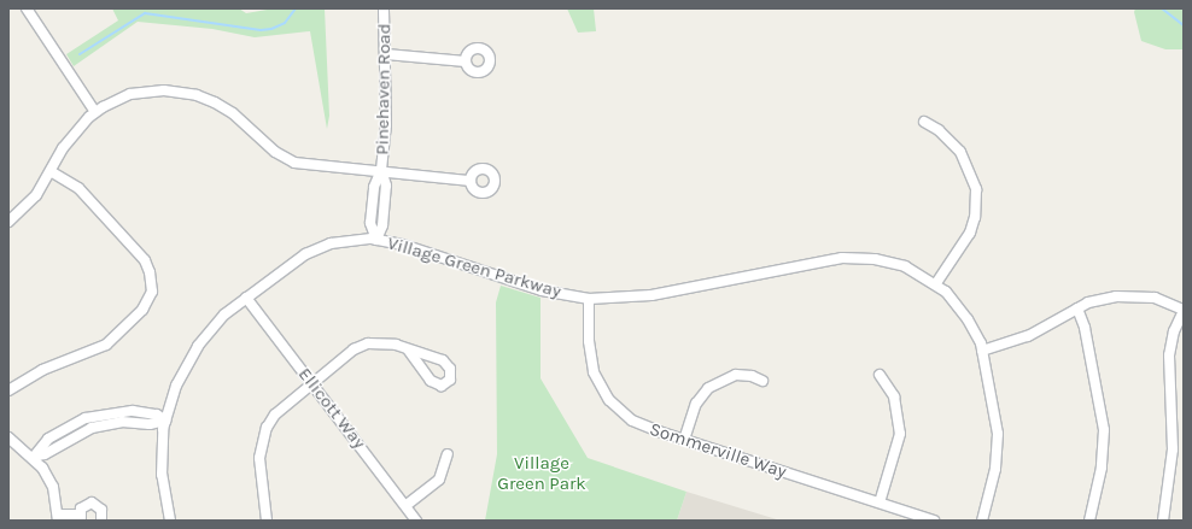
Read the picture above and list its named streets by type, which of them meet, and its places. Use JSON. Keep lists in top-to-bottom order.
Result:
{
  "streets": {
    "street": [
      "Pinehaven Road",
      "Village Green Parkway",
      "Ellicott Way",
      "Sommerville Way"
    ]
  },
  "crossings": [
    ["Pinehaven Road", "Village Green Parkway"],
    ["Village Green Parkway", "Ellicott Way"],
    ["Village Green Parkway", "Sommerville Way"]
  ],
  "parks": ["Village Green Park"]
}
